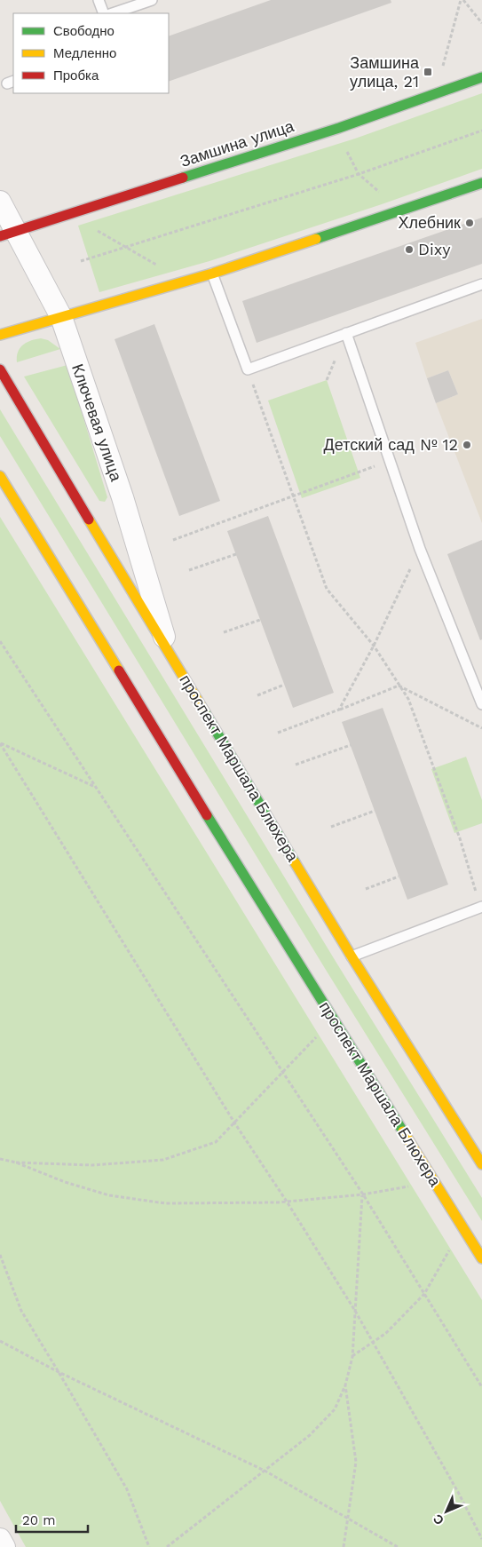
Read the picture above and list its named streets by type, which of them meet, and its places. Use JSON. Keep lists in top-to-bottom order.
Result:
{
  "streets": {
    "main road": ["Замшина улица", "проспект Маршала Блюхера"],
    "street": ["Ключевая улица"]
  },
  "crossings": [
    ["Замшина улица", "Ключевая улица"],
    ["Ключевая улица", "проспект Маршала Блюхера"]
  ],
  "places": {
    "transit": ["Замшина улица, 21"],
    "other": ["Хлебник", "Dixy", "Детский сад № 12"]
  },
  "legend": ["Свободно", "Медленно", "Пробка"],
  "scale_bar": "20 m",
  "north": "bottom left"
}
